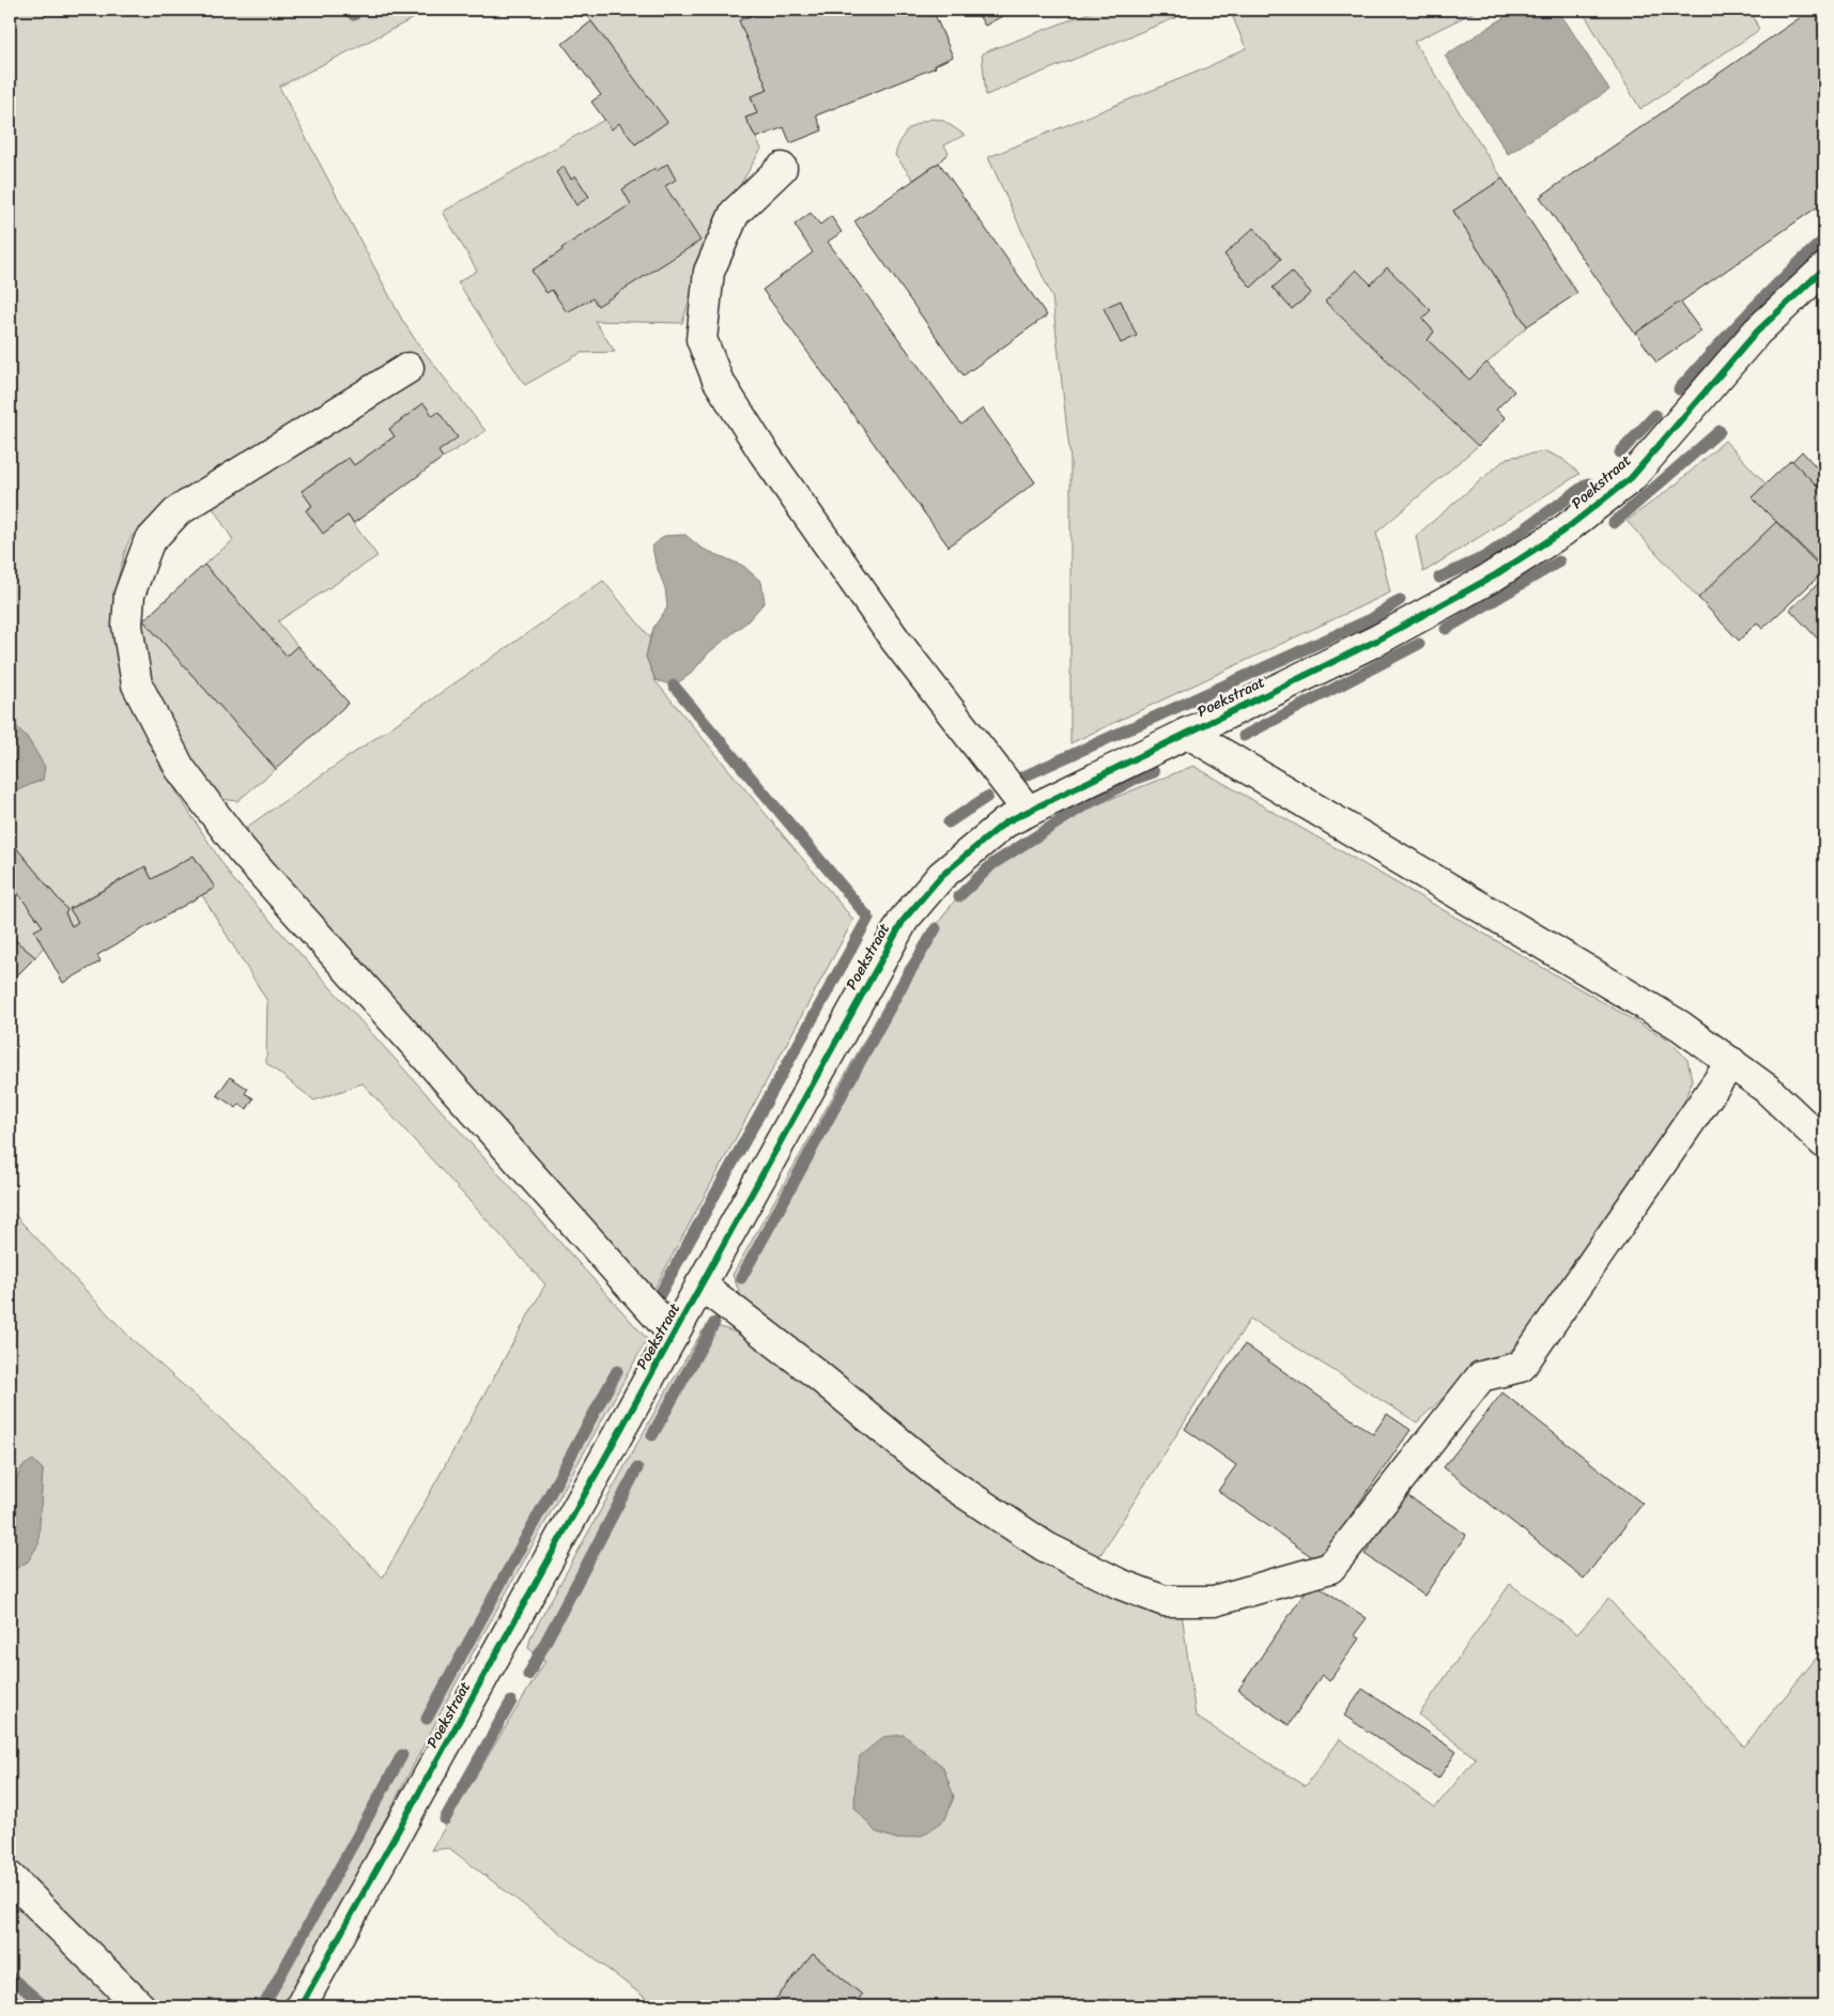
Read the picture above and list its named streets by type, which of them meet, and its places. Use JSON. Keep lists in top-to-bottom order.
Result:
{
  "streets": {
    "street": ["Poekstraat"]
  }
}
